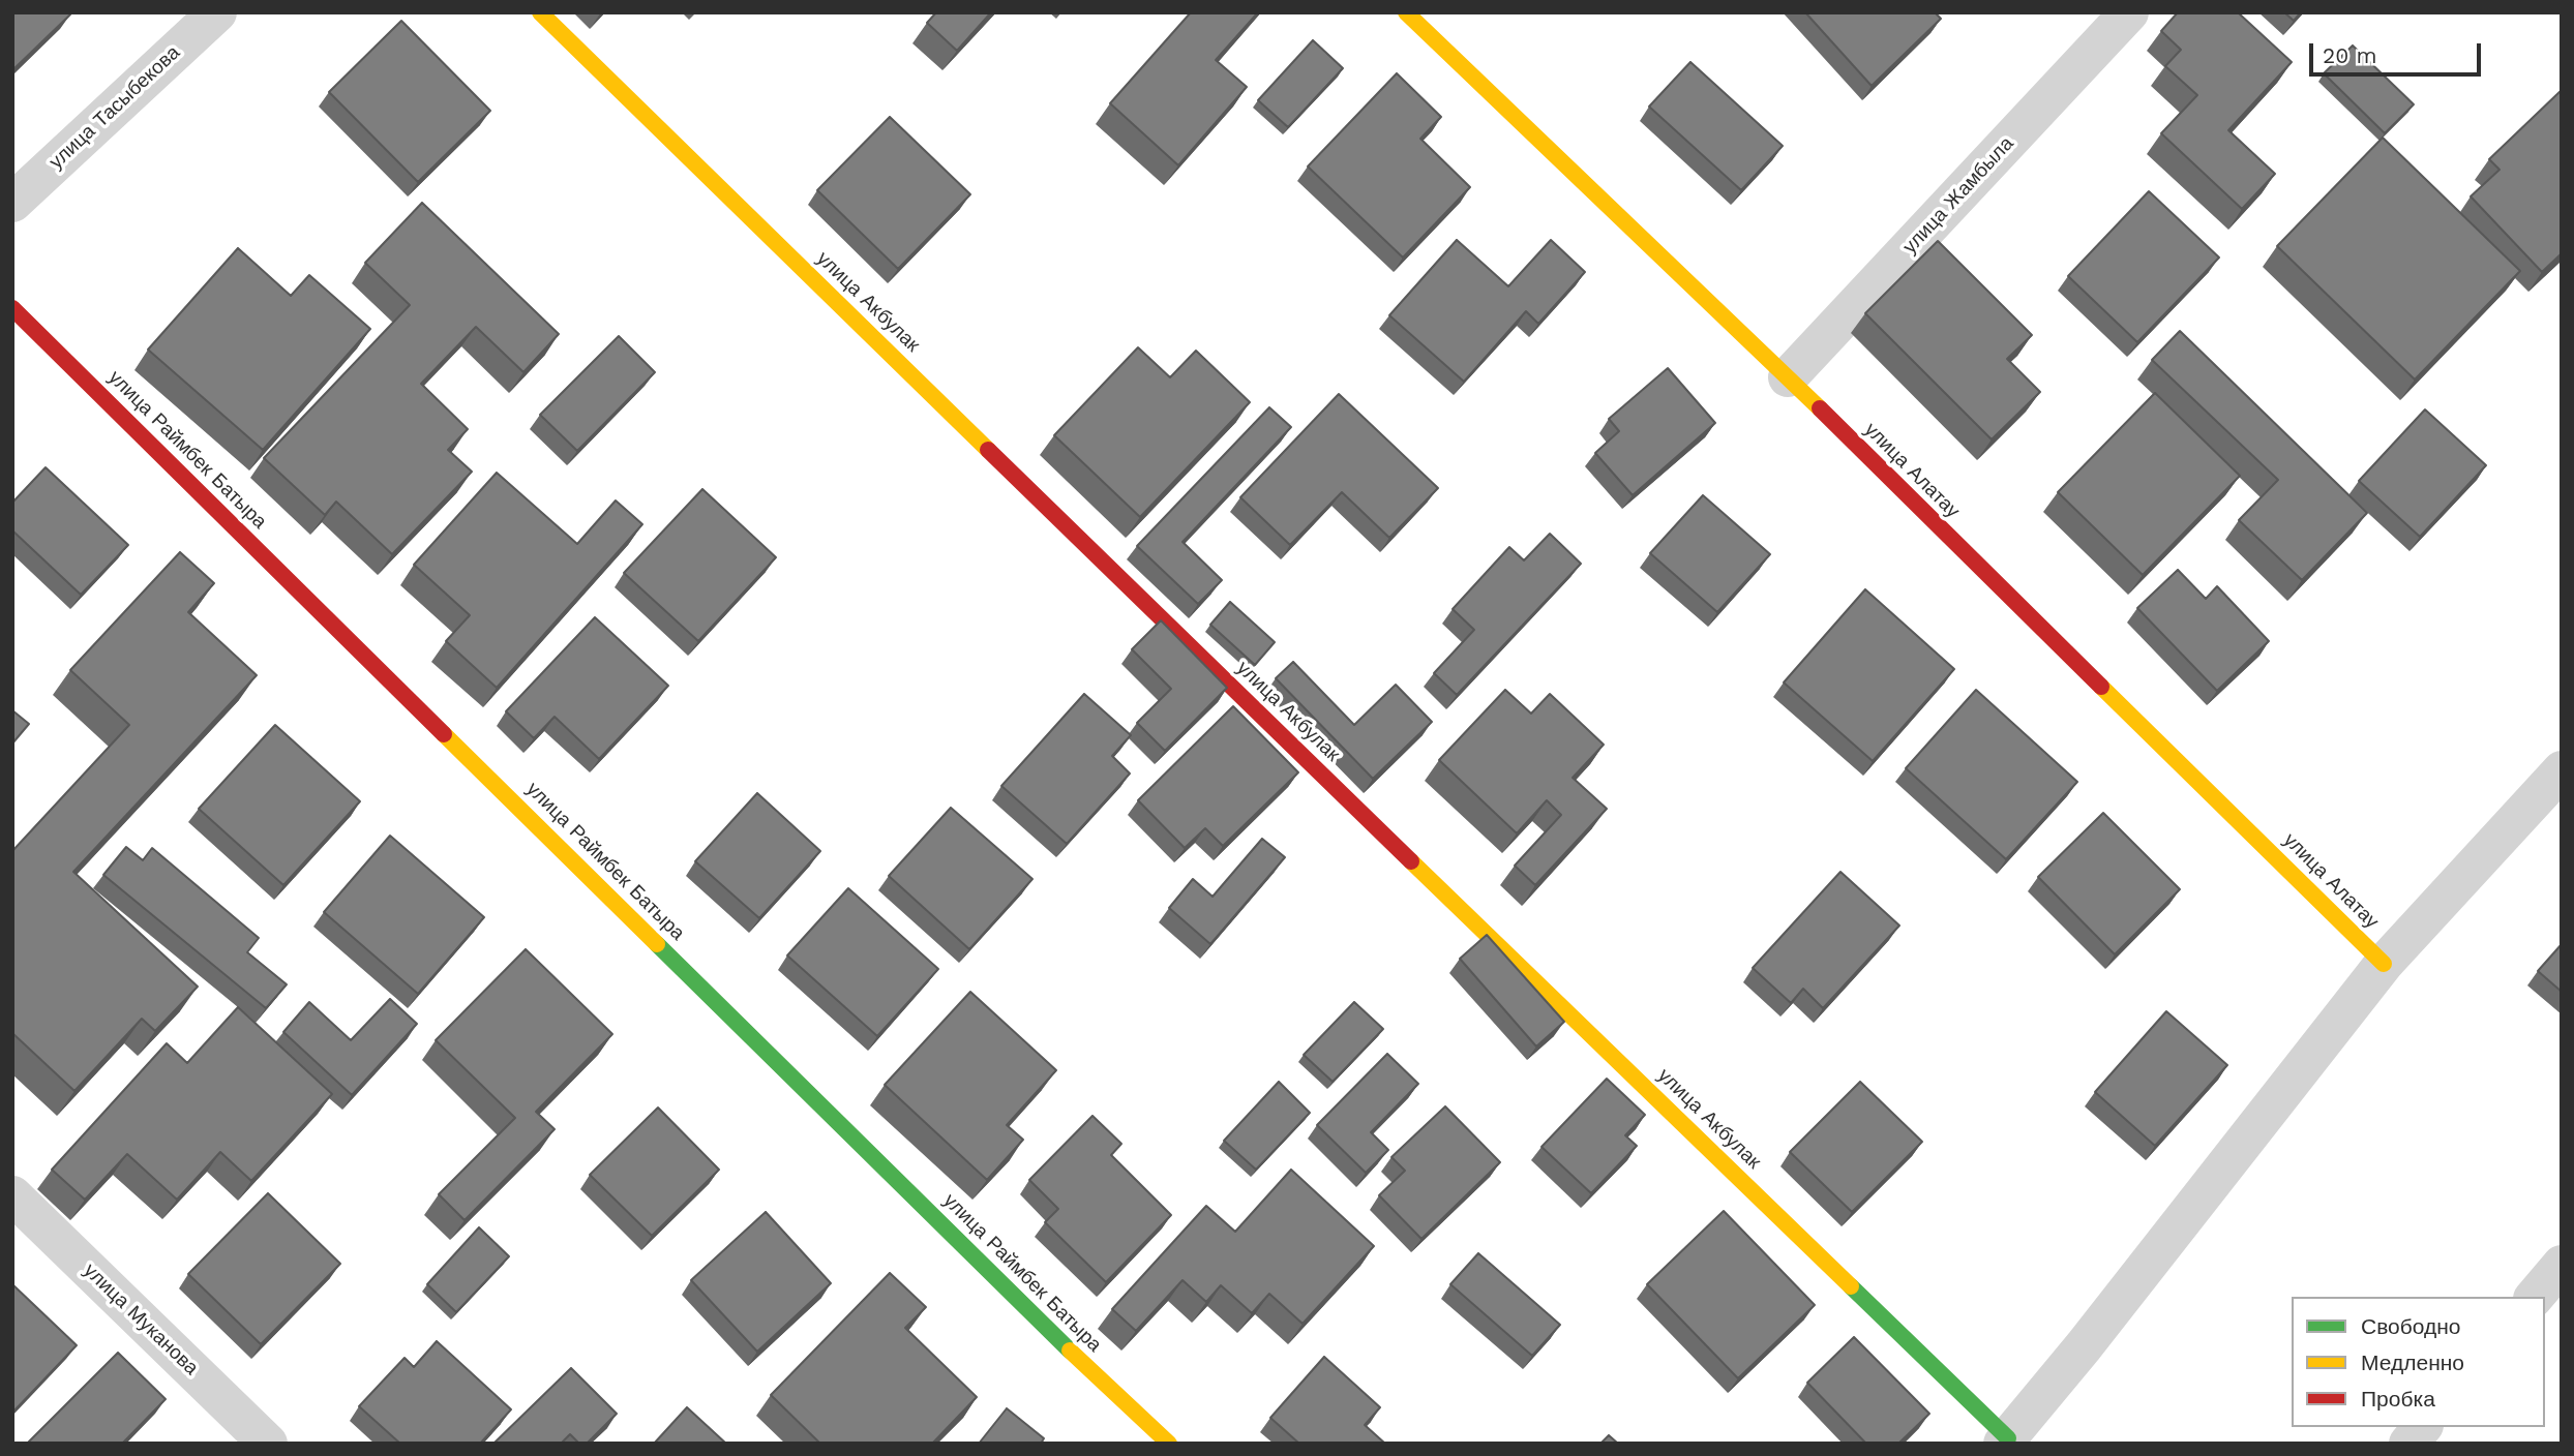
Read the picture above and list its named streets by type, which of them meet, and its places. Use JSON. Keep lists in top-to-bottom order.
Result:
{
  "streets": {
    "street": [
      "улица Тасыбекова",
      "улица Жамбыла",
      "улица Акбулак",
      "улица Раймбек Батыра",
      "улица Алатау",
      "улица Муканова"
    ]
  },
  "crossings": [
    ["улица Жамбыла", "улица Алатау"]
  ],
  "legend": ["Свободно", "Медленно", "Пробка"],
  "scale_bar": "20 m"
}
